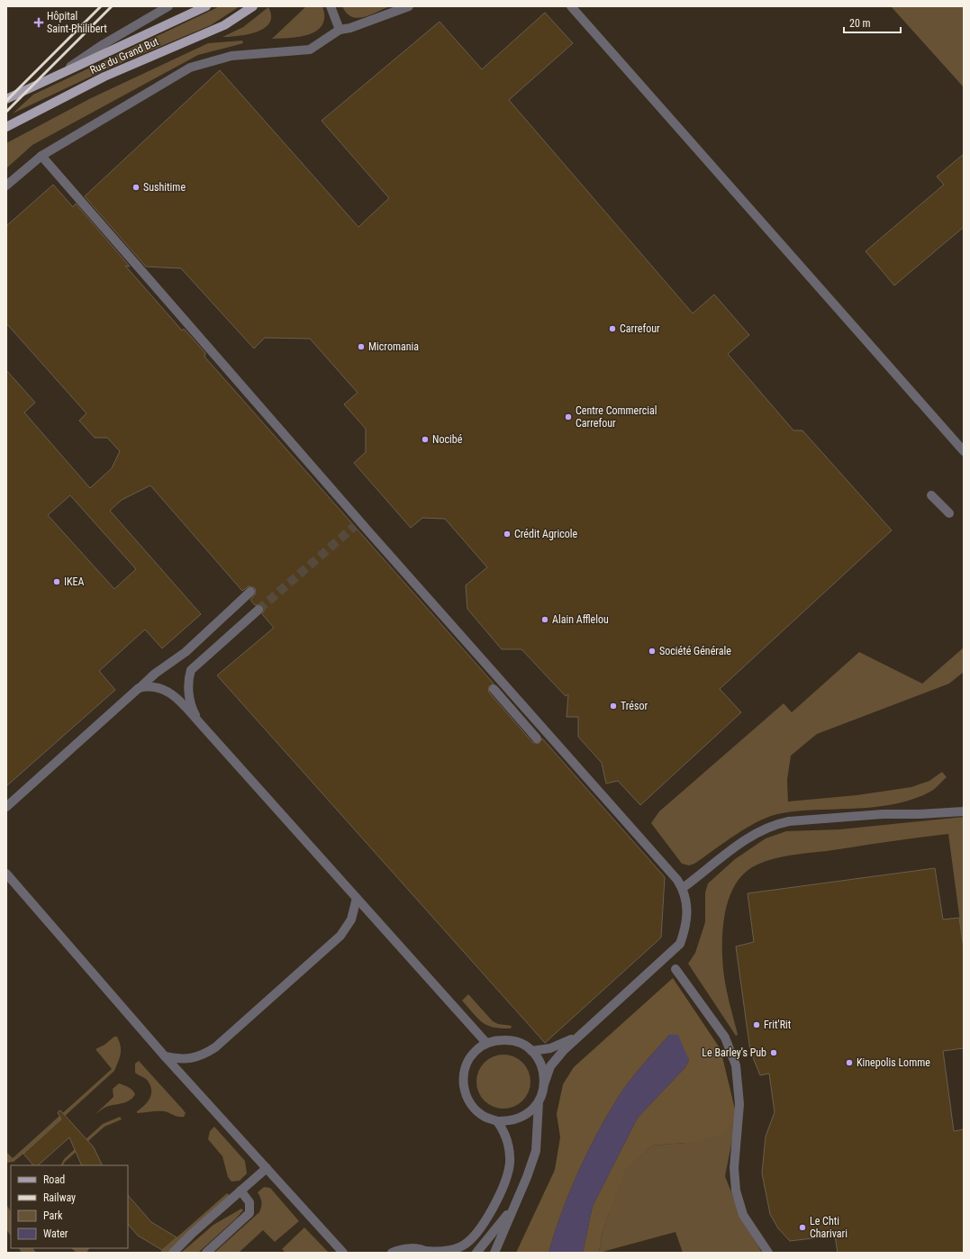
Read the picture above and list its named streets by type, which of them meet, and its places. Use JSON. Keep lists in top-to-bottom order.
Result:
{
  "streets": {
    "main road": ["Rue du Grand But"]
  },
  "places": {
    "health": ["Hôpital Saint-Philibert"],
    "other": [
      "Sushitime",
      "Carrefour",
      "Micromania",
      "Centre Commercial Carrefour",
      "Nocibé",
      "Crédit Agricole",
      "IKEA",
      "Alain Afflelou",
      "Société Générale",
      "Trésor",
      "Frit'Rit",
      "Le Barley's Pub",
      "Kinepolis Lomme",
      "Le Chti Charivari"
    ]
  },
  "legend": [
    "Road",
    "Railway",
    "Park",
    "Water"
  ],
  "scale_bar": "20 m"
}
